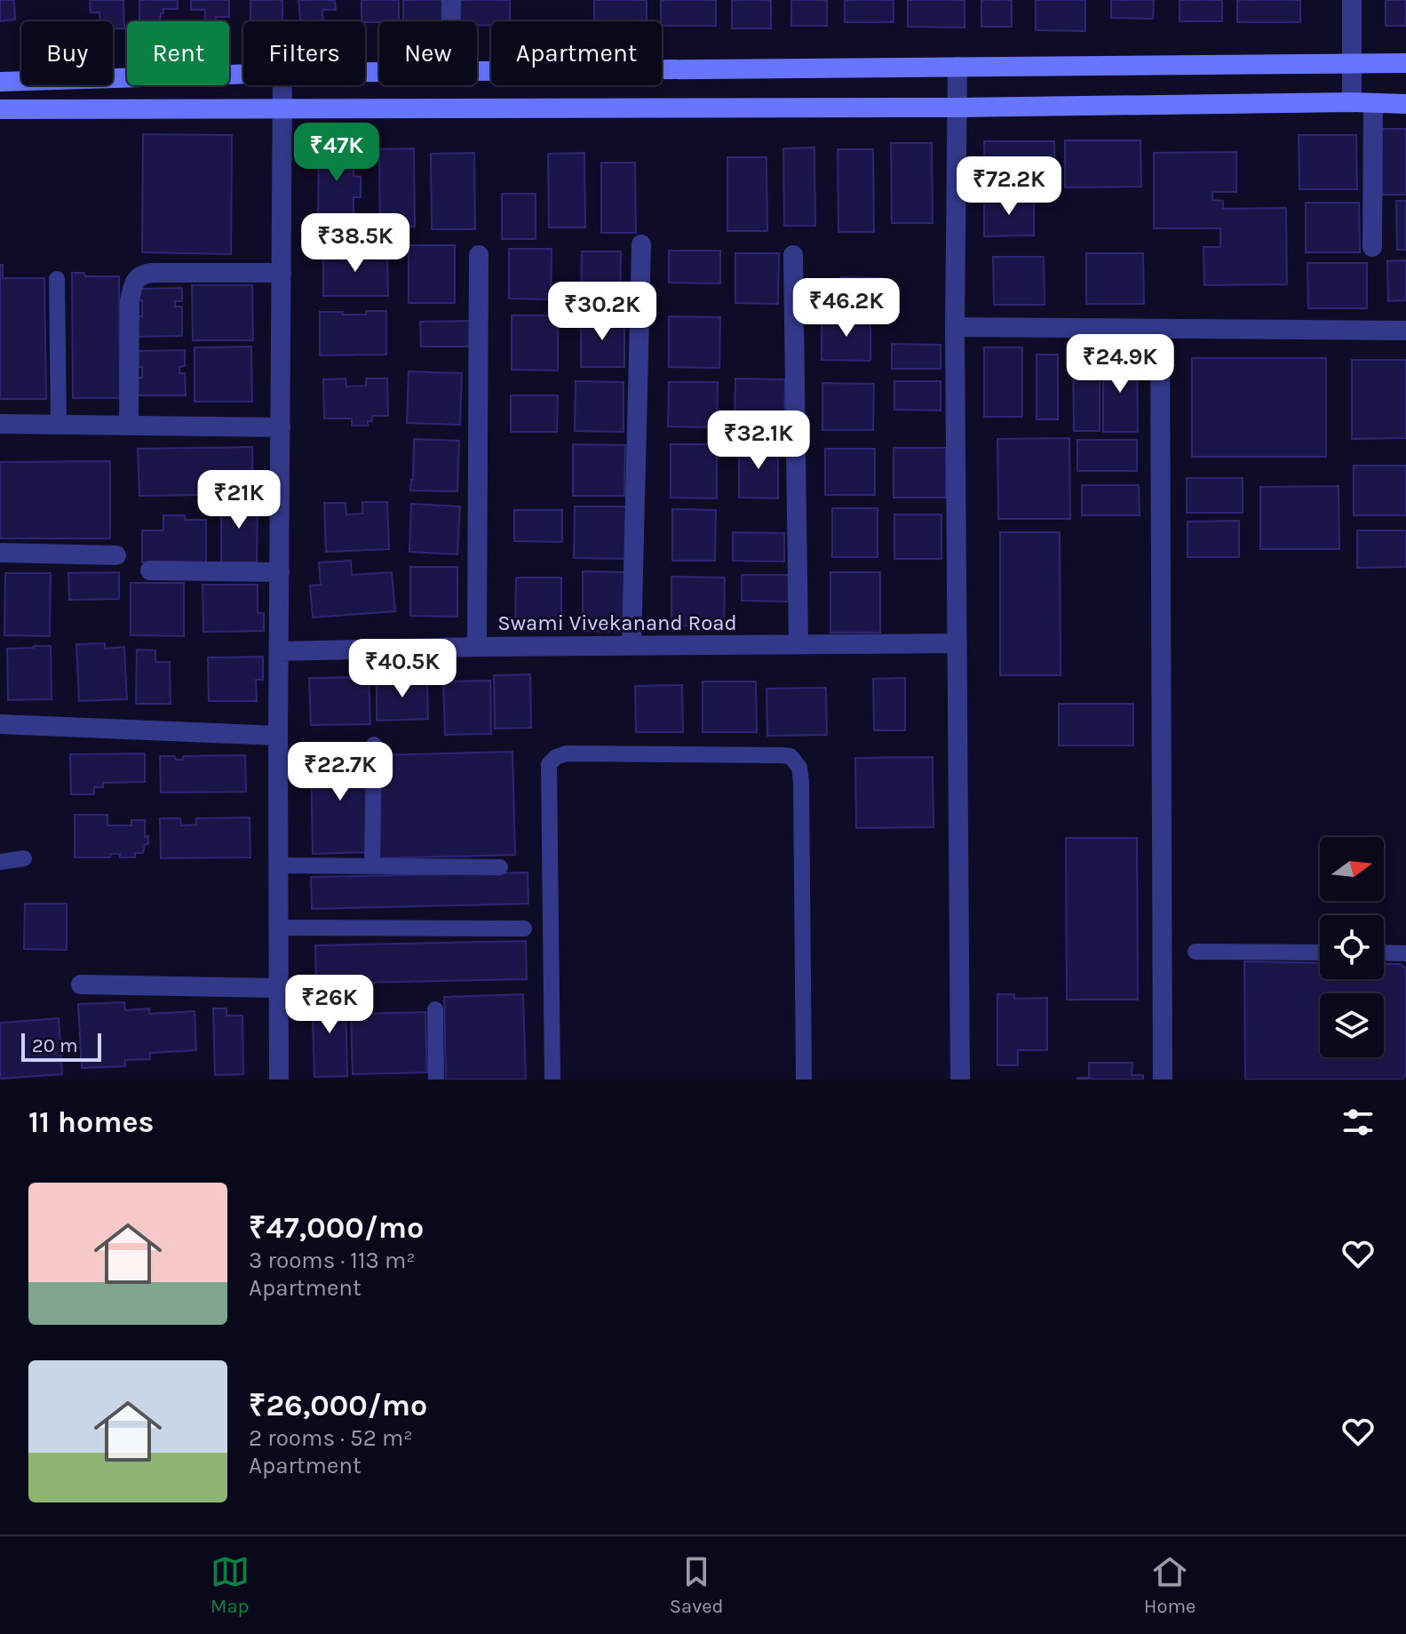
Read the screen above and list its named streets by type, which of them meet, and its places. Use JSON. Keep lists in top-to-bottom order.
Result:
{
  "streets": {
    "street": ["Swami Vivekanand Road"]
  },
  "scale_bar": "20 m",
  "north": "right",
  "page": {
    "chip": [
      "Buy",
      "Rent",
      "Filters",
      "New",
      "Apartment"
    ],
    "price": [
      "₹47K",
      "₹72.2K",
      "₹38.5K",
      "₹46.2K",
      "₹30.2K",
      "₹24.9K",
      "₹32.1K",
      "₹21K",
      "₹40.5K",
      "₹22.7K",
      "₹26K"
    ],
    "scale": "20 m",
    "heading": "11 homes",
    "list": [
      {
        "name": "₹47,000/mo",
        "note": "3 rooms · 113 m² · Apartment"
      },
      {
        "name": "₹26,000/mo",
        "note": "2 rooms · 52 m² · Apartment"
      }
    ],
    "tabs": ["Map", "Saved", "Home"]
  }
}
